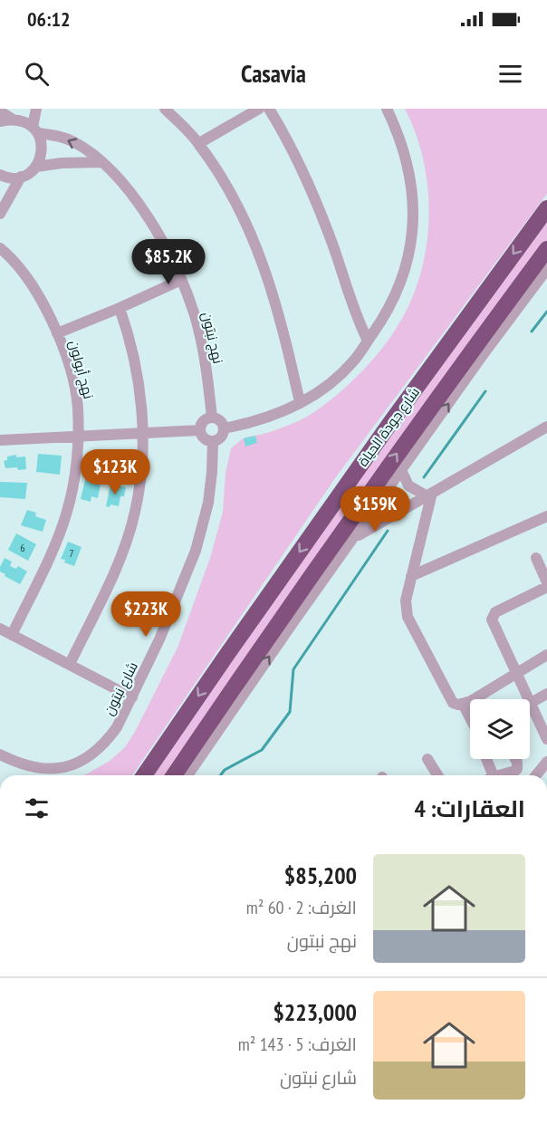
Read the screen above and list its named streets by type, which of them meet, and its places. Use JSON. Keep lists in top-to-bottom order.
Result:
{
  "streets": {
    "highway": ["شارع جودة الحياة"],
    "street": ["نهج نبتون", "نهج أبولون", "شارع نبتون"]
  },
  "crossings": [
    ["نهج نبتون", "شارع نبتون"]
  ],
  "house_numbers": ["6", "7"],
  "page": {
    "status": "06:12",
    "header": "Casavia",
    "price": [
      "$85.2K",
      "$123K",
      "$159K",
      "$223K"
    ],
    "heading": "العقارات: 4",
    "list": [
      {
        "name": "$85,200",
        "note": "الغرف: 2 · 60 m² · نهج نبتون"
      },
      {
        "name": "$223,000",
        "note": "الغرف: 5 · 143 m² · شارع نبتون"
      }
    ]
  }
}
